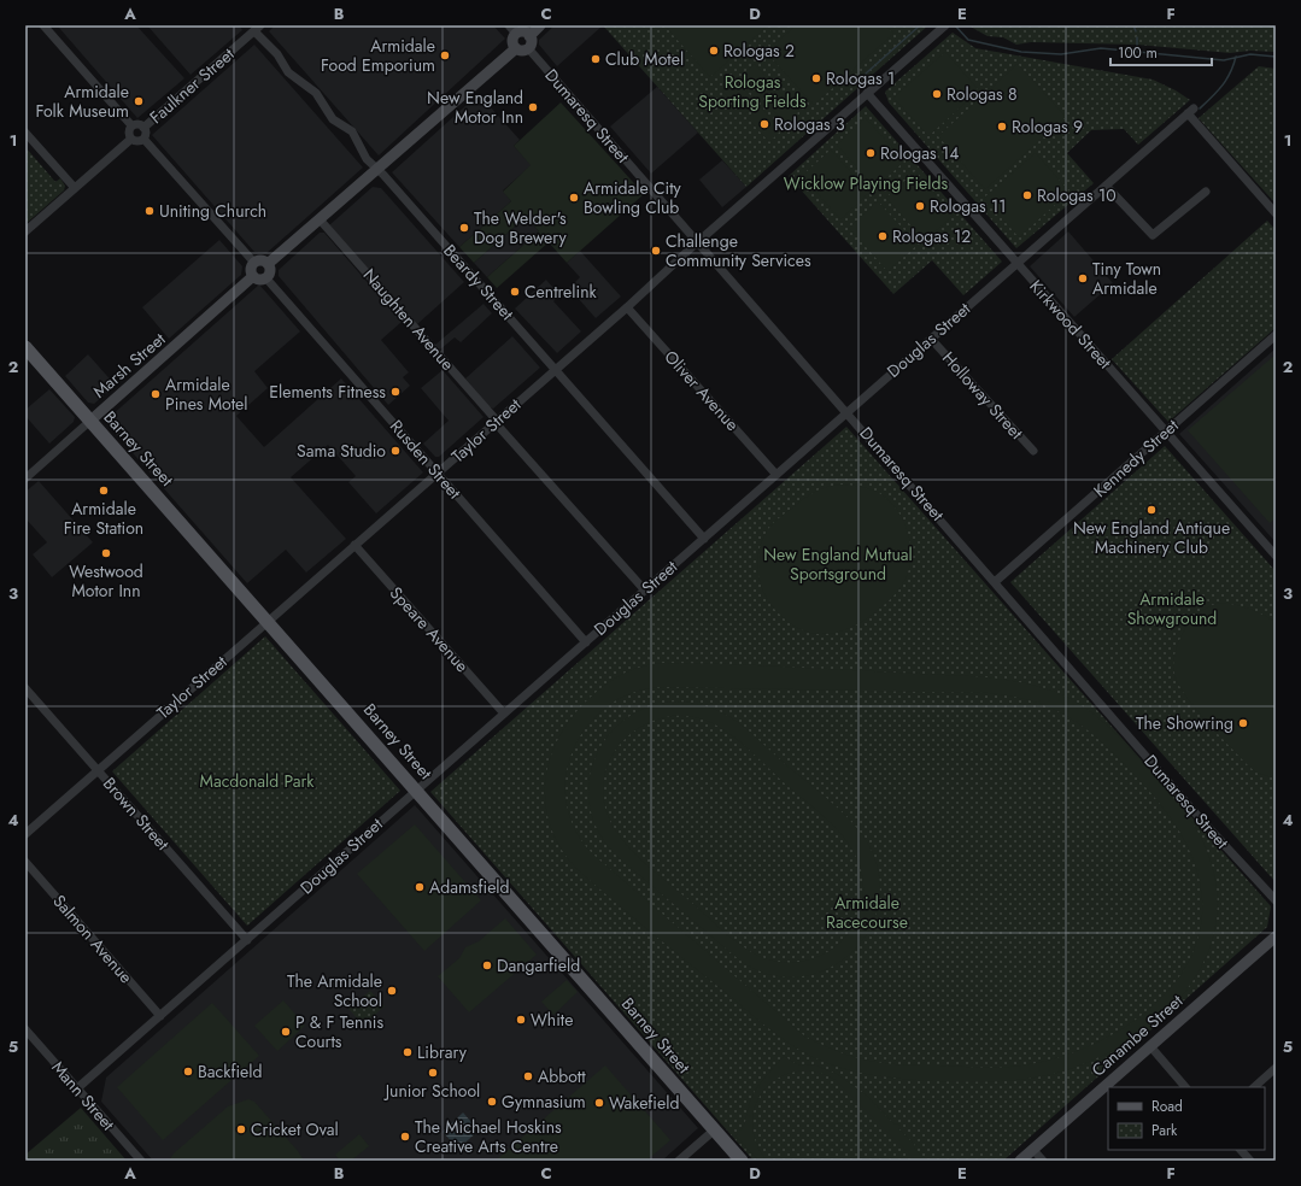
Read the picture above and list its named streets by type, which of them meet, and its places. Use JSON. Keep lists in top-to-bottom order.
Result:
{
  "streets": {
    "main road": ["Marsh Street", "Barney Street", "Canambe Street"],
    "street": [
      "Faulkner Street",
      "Dumaresq Street",
      "Beardy Street",
      "Naughten Avenue",
      "Kirkwood Street",
      "Douglas Street",
      "Oliver Avenue",
      "Holloway Street",
      "Taylor Street",
      "Kennedy Street",
      "Rusden Street",
      "Speare Avenue",
      "Brown Street",
      "Salmon Avenue",
      "Mann Street"
    ]
  },
  "crossings": [
    ["Faulkner Street", "Beardy Street"],
    ["Dumaresq Street", "Douglas Street"],
    ["Dumaresq Street", "Taylor Street"],
    ["Dumaresq Street", "Kennedy Street"],
    ["Beardy Street", "Douglas Street"],
    ["Beardy Street", "Taylor Street"],
    ["Naughten Avenue", "Douglas Street"],
    ["Naughten Avenue", "Taylor Street"],
    ["Kirkwood Street", "Douglas Street"],
    ["Kirkwood Street", "Taylor Street"],
    ["Kirkwood Street", "Kennedy Street"],
    ["Douglas Street", "Oliver Avenue"],
    ["Douglas Street", "Holloway Street"],
    ["Douglas Street", "Barney Street"],
    ["Douglas Street", "Rusden Street"],
    ["Douglas Street", "Speare Avenue"],
    ["Douglas Street", "Brown Street"],
    ["Douglas Street", "Salmon Avenue"],
    ["Douglas Street", "Mann Street"],
    ["Marsh Street", "Barney Street"],
    ["Marsh Street", "Rusden Street"],
    ["Oliver Avenue", "Taylor Street"],
    ["Taylor Street", "Barney Street"],
    ["Taylor Street", "Rusden Street"],
    ["Taylor Street", "Speare Avenue"],
    ["Taylor Street", "Brown Street"]
  ],
  "parks": [
    "Rologas Sporting Fields",
    "Wicklow Playing Fields",
    "New England Mutual Sportsground",
    "Armidale Showground",
    "Macdonald Park",
    "Armidale Racecourse"
  ],
  "places": [
    "Rologas 2",
    "Armidale Food Emporium",
    "Club Motel",
    "Rologas 1",
    "Rologas 8",
    "Armidale Folk Museum",
    "New England Motor Inn",
    "Rologas 3",
    "Rologas 9",
    "Rologas 14",
    "Rologas 10",
    "Armidale City Bowling Club",
    "Rologas 11",
    "Uniting Church",
    "The Welder's Dog Brewery",
    "Rologas 12",
    "Challenge Community Services",
    "Tiny Town Armidale",
    "Centrelink",
    "Elements Fitness",
    "Armidale Pines Motel",
    "Sama Studio",
    "Armidale Fire Station",
    "New England Antique Machinery Club",
    "Westwood Motor Inn",
    "The Showring",
    "Adamsfield",
    "Dangarfield",
    "The Armidale School",
    "White",
    "P & F Tennis Courts",
    "Library",
    "Backfield",
    "Junior School",
    "Abbott",
    "Gymnasium",
    "Wakefield",
    "Cricket Oval",
    "The Michael Hoskins Creative Arts Centre"
  ],
  "legend": ["Road", "Park"],
  "scale_bar": "100 m",
  "grid": {
    "columns": [
      "A",
      "B",
      "C",
      "D",
      "E",
      "F"
    ],
    "rows": [
      "1",
      "2",
      "3",
      "4",
      "5"
    ]
  }
}
